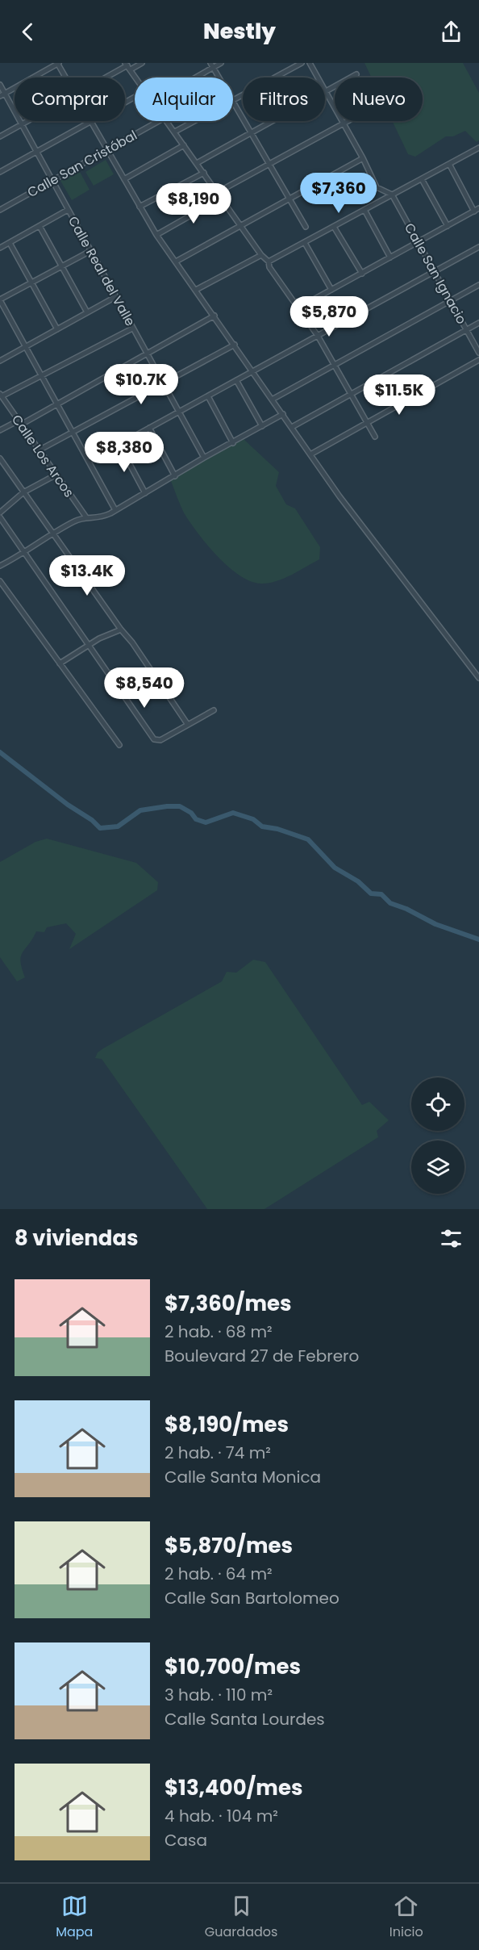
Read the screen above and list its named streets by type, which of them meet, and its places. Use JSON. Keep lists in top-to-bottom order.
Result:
{
  "streets": {
    "street": [
      "Calle San Cristóbal",
      "Calle Real del Valle",
      "Calle San Ignacio",
      "Calle Los Arcos"
    ]
  },
  "crossings": [
    ["Calle San Cristóbal", "Calle Real del Valle"]
  ],
  "page": {
    "header": "Nestly",
    "chip": [
      "Comprar",
      "Alquilar",
      "Filtros",
      "Nuevo"
    ],
    "price": [
      "$7,360",
      "$8,190",
      "$5,870",
      "$10.7K",
      "$11.5K",
      "$8,380",
      "$13.4K",
      "$8,540"
    ],
    "heading": "8 viviendas",
    "list": [
      {
        "name": "$7,360/mes",
        "note": "2 hab. · 68 m² · Boulevard 27 de Febrero"
      },
      {
        "name": "$8,190/mes",
        "note": "2 hab. · 74 m² · Calle Santa Monica"
      },
      {
        "name": "$5,870/mes",
        "note": "2 hab. · 64 m² · Calle San Bartolomeo"
      },
      {
        "name": "$10,700/mes",
        "note": "3 hab. · 110 m² · Calle Santa Lourdes"
      },
      {
        "name": "$13,400/mes",
        "note": "4 hab. · 104 m² · Casa"
      }
    ],
    "tabs": ["Mapa", "Guardados", "Inicio"]
  }
}
